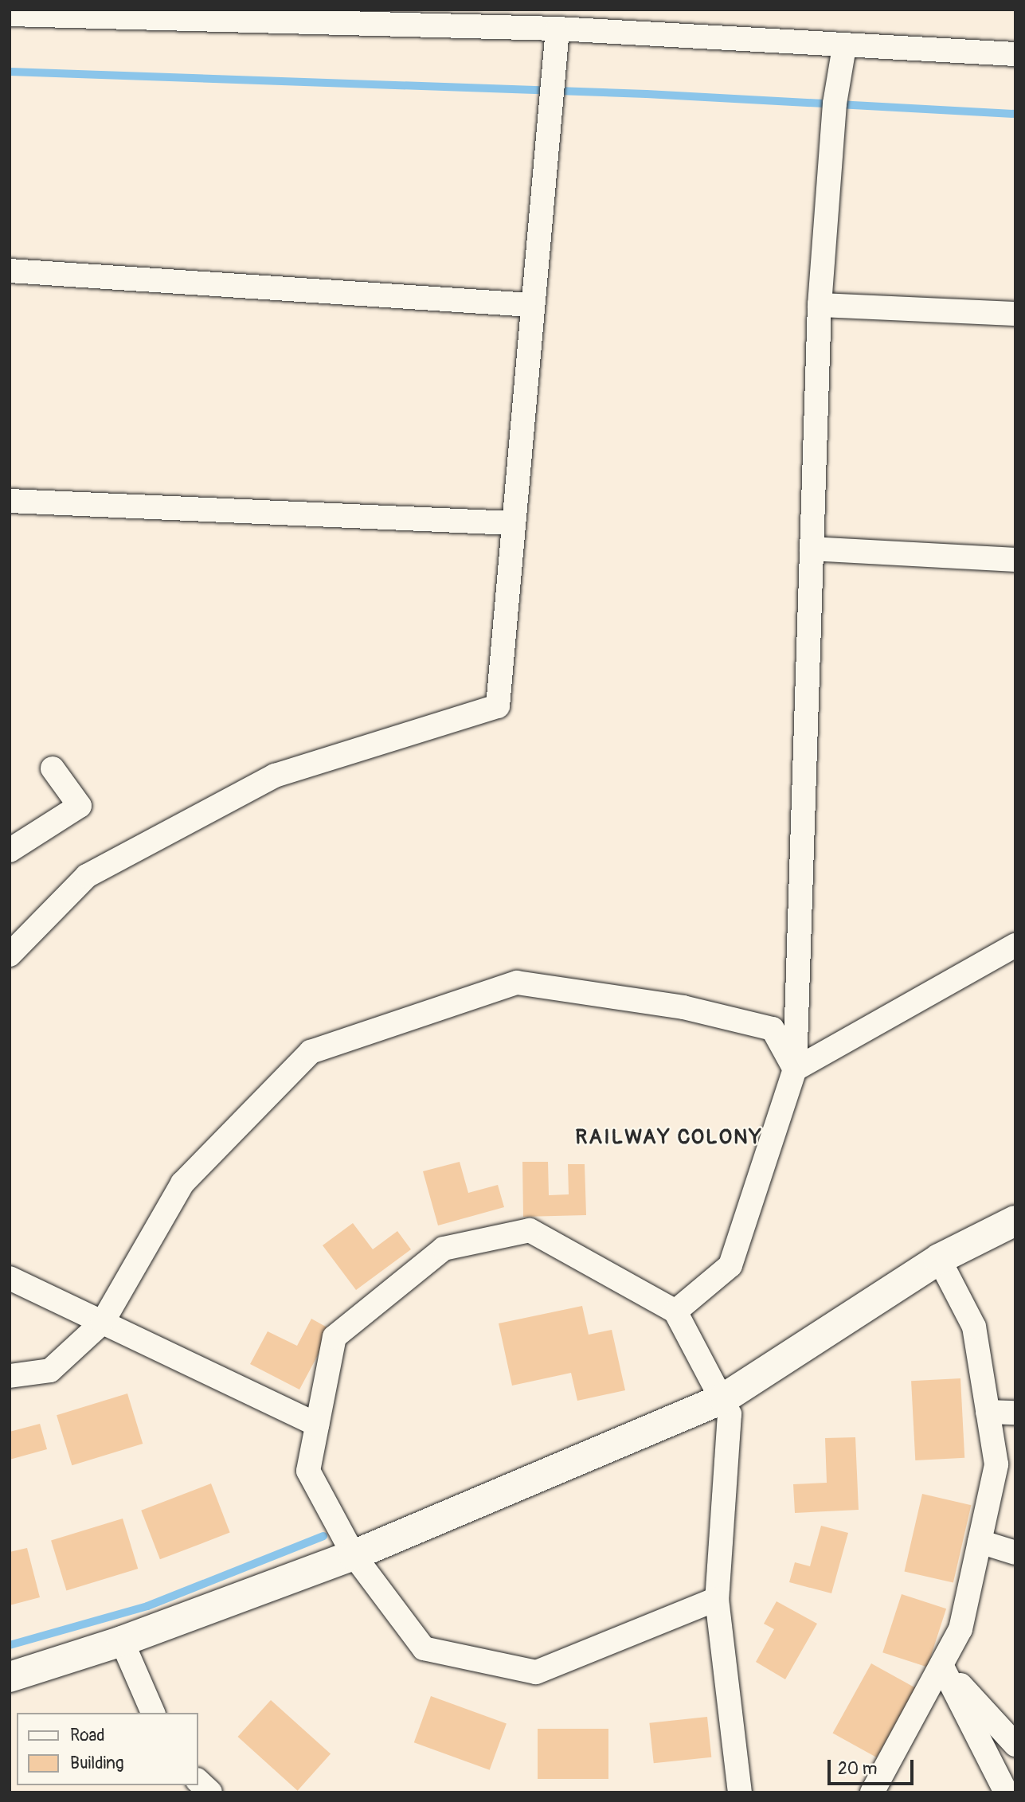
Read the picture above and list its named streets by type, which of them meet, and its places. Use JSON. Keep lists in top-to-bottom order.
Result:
{
  "districts": ["RAILWAY COLONY"],
  "legend": ["Road", "Building"],
  "scale_bar": "20 m"
}
